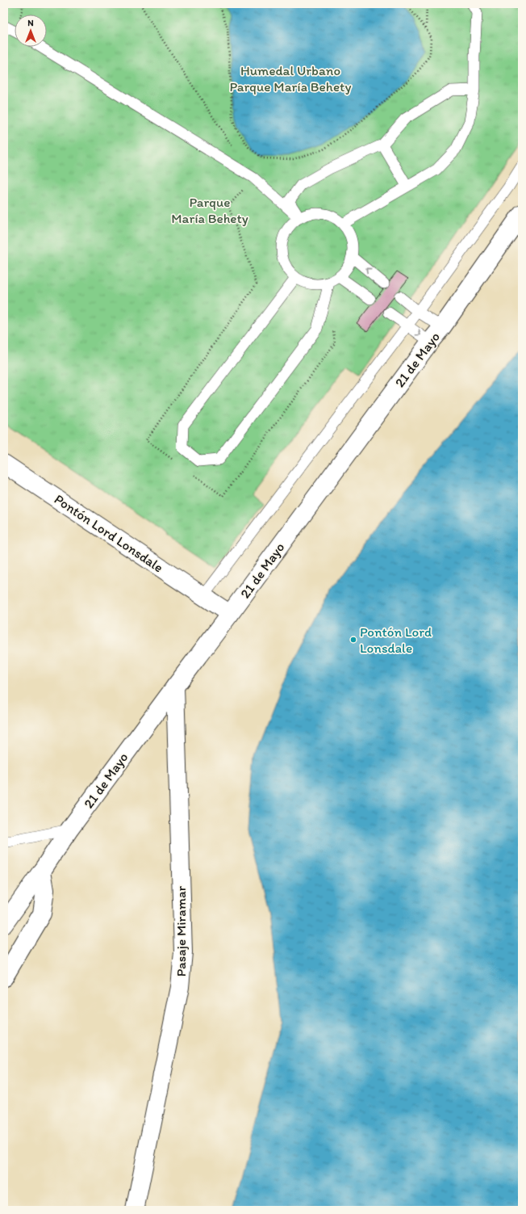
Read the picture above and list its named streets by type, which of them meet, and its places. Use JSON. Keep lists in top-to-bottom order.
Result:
{
  "streets": {
    "street": ["21 de Mayo", "Pontón Lord Lonsdale", "Pasaje Miramar"]
  },
  "crossings": [
    ["21 de Mayo", "Pontón Lord Lonsdale"],
    ["21 de Mayo", "Pasaje Miramar"]
  ],
  "parks": ["Humedal Urbano Parque María Behety", "Parque María Behety"],
  "places": ["Pontón Lord Lonsdale"],
  "north": "top"
}
